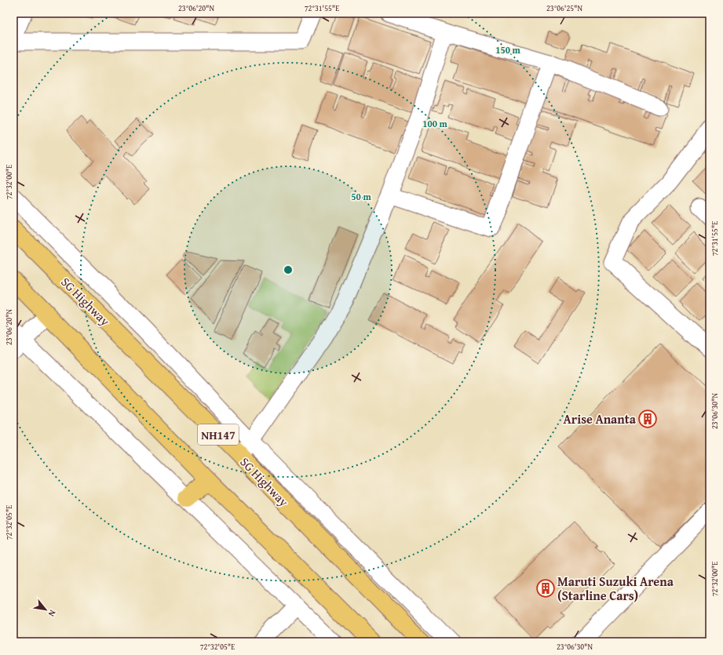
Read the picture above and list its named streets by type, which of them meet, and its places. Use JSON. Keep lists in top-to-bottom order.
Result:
{
  "streets": {
    "highway": ["SG Highway", "NH147"]
  },
  "places": {
    "building": ["Arise Ananta", "Maruti Suzuki Arena (Starline Cars)"]
  },
  "north": "bottom right",
  "coordinates": [
    "23°06'20\"N",
    "72°31'55\"E",
    "23°06'25\"N",
    "72°32'00\"E",
    "23°06'30\"N",
    "72°32'05\"E"
  ],
  "rings": ["150 m", "100 m", "50 m"]
}
